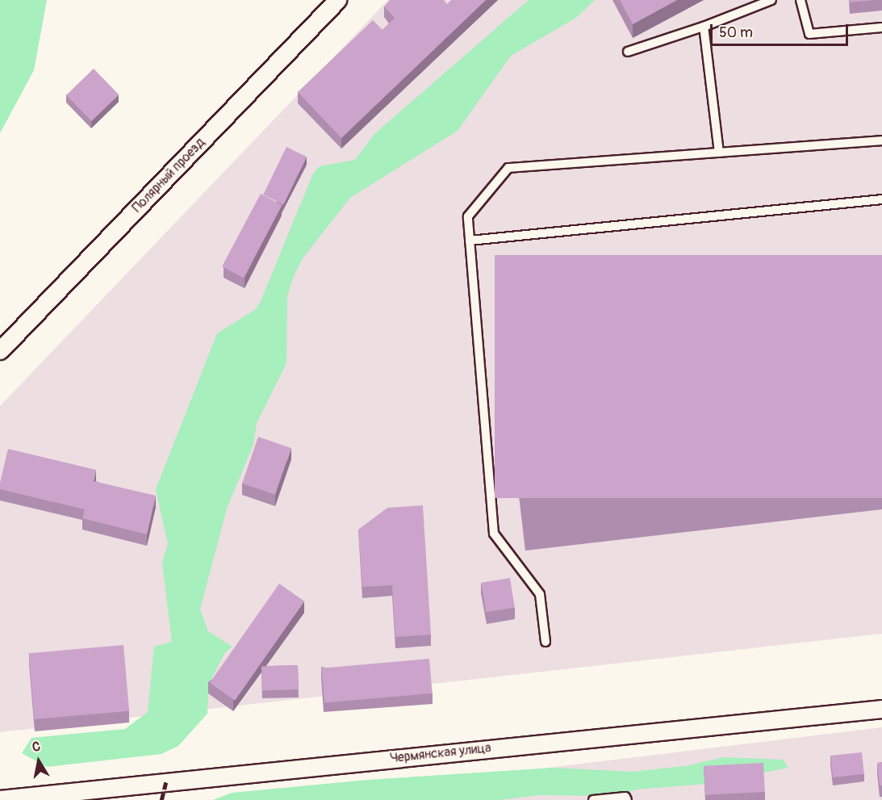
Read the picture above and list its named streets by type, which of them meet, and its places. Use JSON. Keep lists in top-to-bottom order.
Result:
{
  "streets": {
    "street": ["Полярный проезд", "Чермянская улица"]
  },
  "scale_bar": "50 m",
  "north": "top"
}
